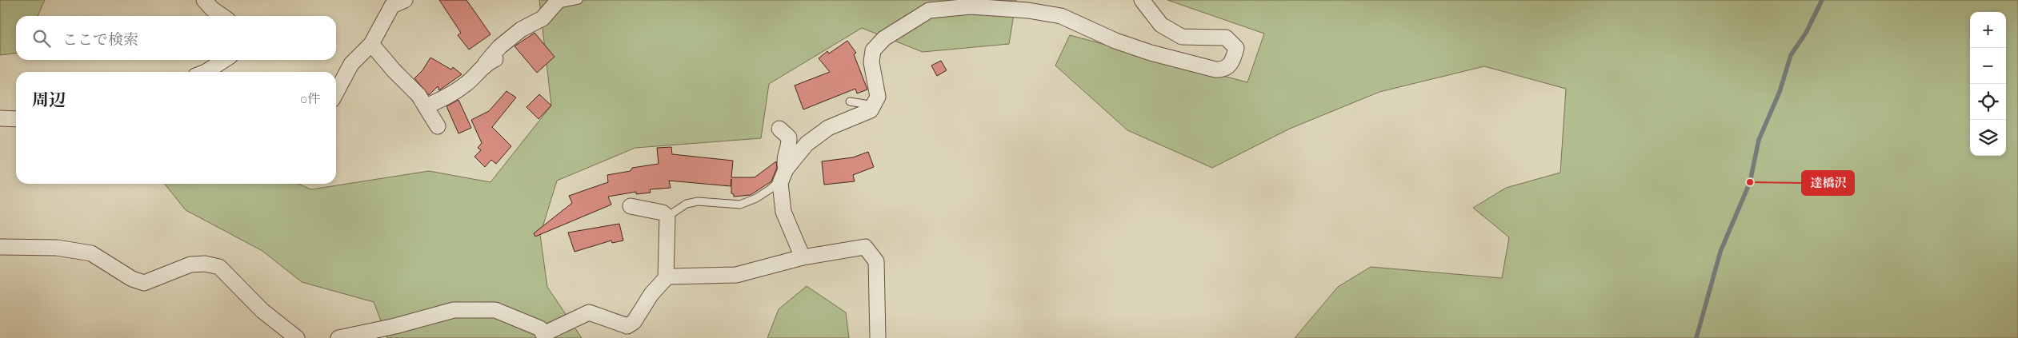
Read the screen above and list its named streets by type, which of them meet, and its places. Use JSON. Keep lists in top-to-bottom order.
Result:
{
  "places": ["達橋沢"],
  "page": {
    "map_buttons": ["+", "−"],
    "search": "ここで検索",
    "heading": ["周辺", "0件"]
  }
}
